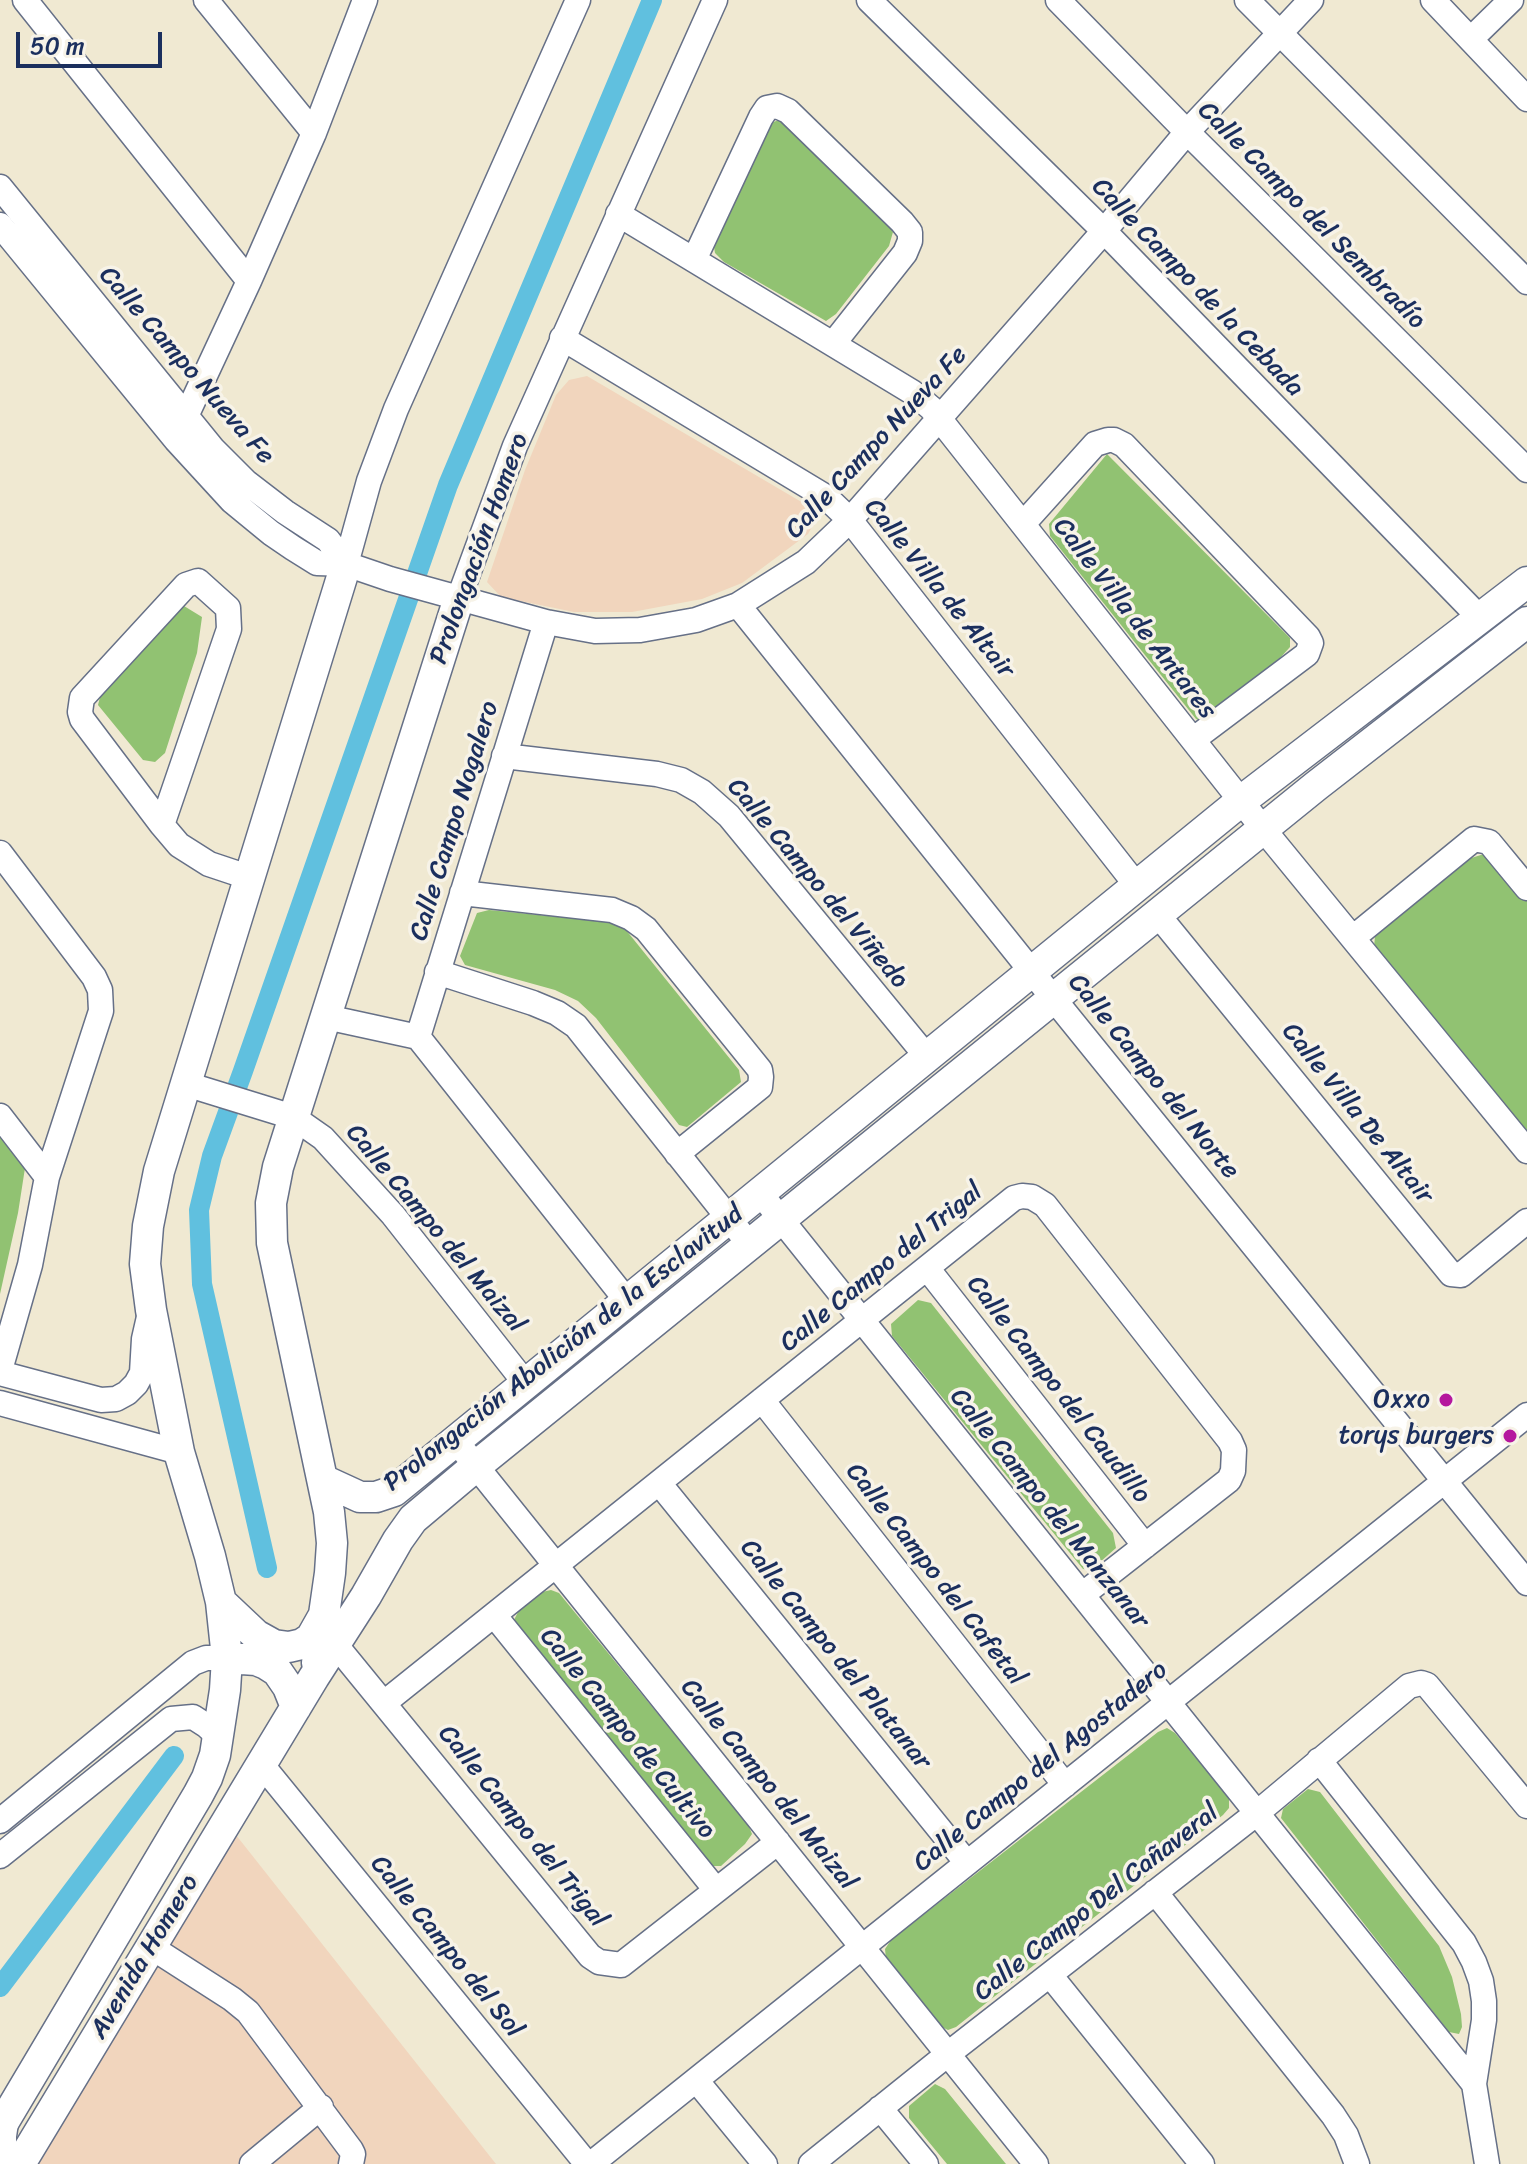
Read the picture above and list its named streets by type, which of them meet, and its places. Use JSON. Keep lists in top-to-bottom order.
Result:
{
  "streets": {
    "main road": ["Prolongación Homero", "Prolongación Abolición de la Esclavitud", "Avenida Homero"],
    "street": [
      "Calle Campo del Sembradío",
      "Calle Campo de la Cebada",
      "Calle Campo Nueva Fe",
      "Calle Villa de Altair",
      "Calle Villa de Antares",
      "Calle Campo Nogalero",
      "Calle Campo del Viñedo",
      "Calle Campo del Norte",
      "Calle Villa De Altair",
      "Calle Campo del Maizal",
      "Calle Campo del Trigal",
      "Calle Campo del Caudillo",
      "Calle Campo del Manzanar",
      "Calle Campo del Cafetal",
      "Calle Campo del Platanar",
      "Calle Campo de Cultivo",
      "Calle Campo del Agostadero",
      "Calle Campo Del Cañaveral",
      "Calle Campo del Sol"
    ]
  },
  "crossings": [
    ["Calle Campo del Sembradío", "Calle Campo Nueva Fe"],
    ["Calle Campo de la Cebada", "Calle Campo Nueva Fe"],
    ["Calle Campo de la Cebada", "Prolongación Abolición de la Esclavitud"],
    ["Calle Campo Nueva Fe", "Prolongación Homero"],
    ["Calle Campo Nueva Fe", "Calle Villa de Altair"],
    ["Calle Campo Nueva Fe", "Calle Villa de Antares"],
    ["Calle Campo Nueva Fe", "Calle Campo Nogalero"],
    ["Calle Campo Nueva Fe", "Calle Campo del Norte"],
    ["Prolongación Homero", "Calle Villa de Altair"],
    ["Prolongación Homero", "Calle Villa de Antares"],
    ["Prolongación Homero", "Calle Campo del Maizal"],
    ["Calle Villa de Altair", "Prolongación Abolición de la Esclavitud"],
    ["Calle Villa de Antares", "Prolongación Abolición de la Esclavitud"],
    ["Calle Campo Nogalero", "Calle Campo del Viñedo"],
    ["Calle Campo del Viñedo", "Prolongación Abolición de la Esclavitud"],
    ["Calle Campo del Norte", "Prolongación Abolición de la Esclavitud"],
    ["Calle Campo del Norte", "Calle Campo del Agostadero"],
    ["Calle Villa De Altair", "Prolongación Abolición de la Esclavitud"],
    ["Calle Campo del Maizal", "Calle Campo del Trigal"],
    ["Calle Campo del Maizal", "Prolongación Abolición de la Esclavitud"],
    ["Calle Campo del Maizal", "Calle Campo del Agostadero"],
    ["Calle Campo del Maizal", "Calle Campo Del Cañaveral"],
    ["Calle Campo del Trigal", "Prolongación Abolición de la Esclavitud"],
    ["Calle Campo del Trigal", "Calle Campo del Caudillo"],
    ["Calle Campo del Trigal", "Calle Campo del Manzanar"],
    ["Calle Campo del Trigal", "Calle Campo del Cafetal"],
    ["Calle Campo del Trigal", "Calle Campo del Platanar"],
    ["Calle Campo del Trigal", "Calle Campo de Cultivo"],
    ["Prolongación Abolición de la Esclavitud", "Calle Campo del Manzanar"],
    ["Prolongación Abolición de la Esclavitud", "Calle Campo del Sol"],
    ["Prolongación Abolición de la Esclavitud", "Avenida Homero"],
    ["Calle Campo del Manzanar", "Calle Campo del Agostadero"],
    ["Calle Campo del Manzanar", "Calle Campo Del Cañaveral"],
    ["Calle Campo del Cafetal", "Calle Campo del Agostadero"],
    ["Calle Campo del Platanar", "Calle Campo del Agostadero"],
    ["Calle Campo del Agostadero", "Calle Campo del Sol"],
    ["Calle Campo del Sol", "Avenida Homero"]
  ],
  "places": ["Oxxo", "torys burgers"],
  "scale_bar": "50 m"
}
